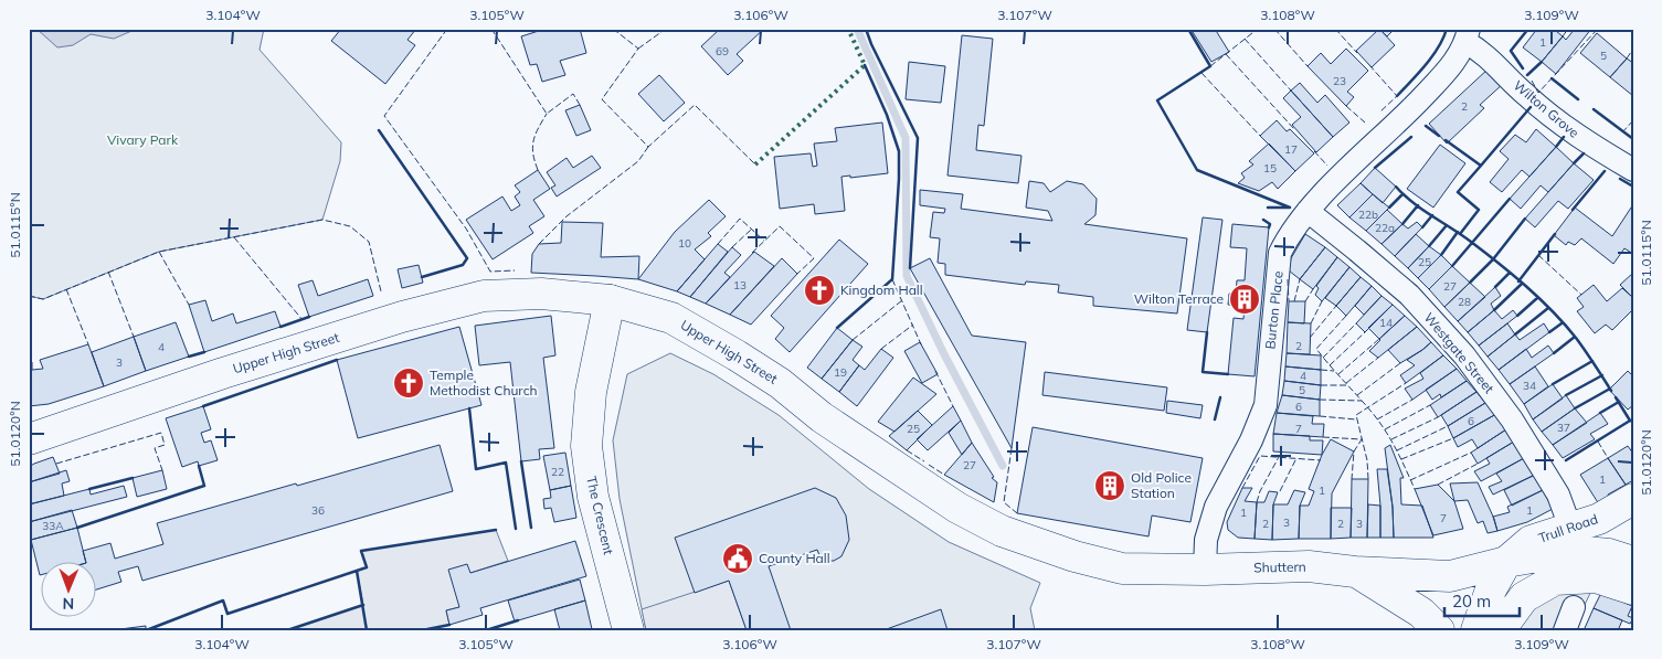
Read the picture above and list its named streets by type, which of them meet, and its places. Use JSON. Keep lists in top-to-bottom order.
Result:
{
  "streets": {
    "main road": [
      "Upper High Street",
      "The Crescent",
      "Trull Road",
      "Shuttern"
    ],
    "street": ["Wilton Grove", "Burton Place", "Westgate Street"]
  },
  "crossings": [
    ["Wilton Grove", "Burton Place"],
    ["Burton Place", "Upper High Street"],
    ["Burton Place", "Westgate Street"],
    ["Burton Place", "Shuttern"],
    ["Upper High Street", "The Crescent"],
    ["Upper High Street", "Shuttern"],
    ["Westgate Street", "Trull Road"],
    ["Trull Road", "Shuttern"]
  ],
  "parks": ["Vivary Park"],
  "places": {
    "church": ["Kingdom Hall", "Temple Methodist Church"],
    "building": ["Wilton Terrace", "Old Police Station"],
    "public building": ["County Hall"]
  },
  "house_numbers": [
    "1",
    "69",
    "5",
    "23",
    "2",
    "17",
    "15",
    "22b",
    "22a",
    "10",
    "25",
    "13",
    "27",
    "28",
    "14",
    "2",
    "4",
    "3",
    "19",
    "4",
    "34",
    "5",
    "6",
    "6",
    "37",
    "25",
    "7",
    "27",
    "22",
    "1",
    "1",
    "36",
    "1",
    "1",
    "7",
    "3",
    "2",
    "2",
    "3",
    "33A"
  ],
  "scale_bar": "20 m",
  "north": "bottom",
  "coordinates": [
    "3.104°W",
    "3.105°W",
    "3.106°W",
    "3.107°W",
    "3.108°W",
    "3.109°W",
    "51.0115°N",
    "51.0120°N"
  ]
}
